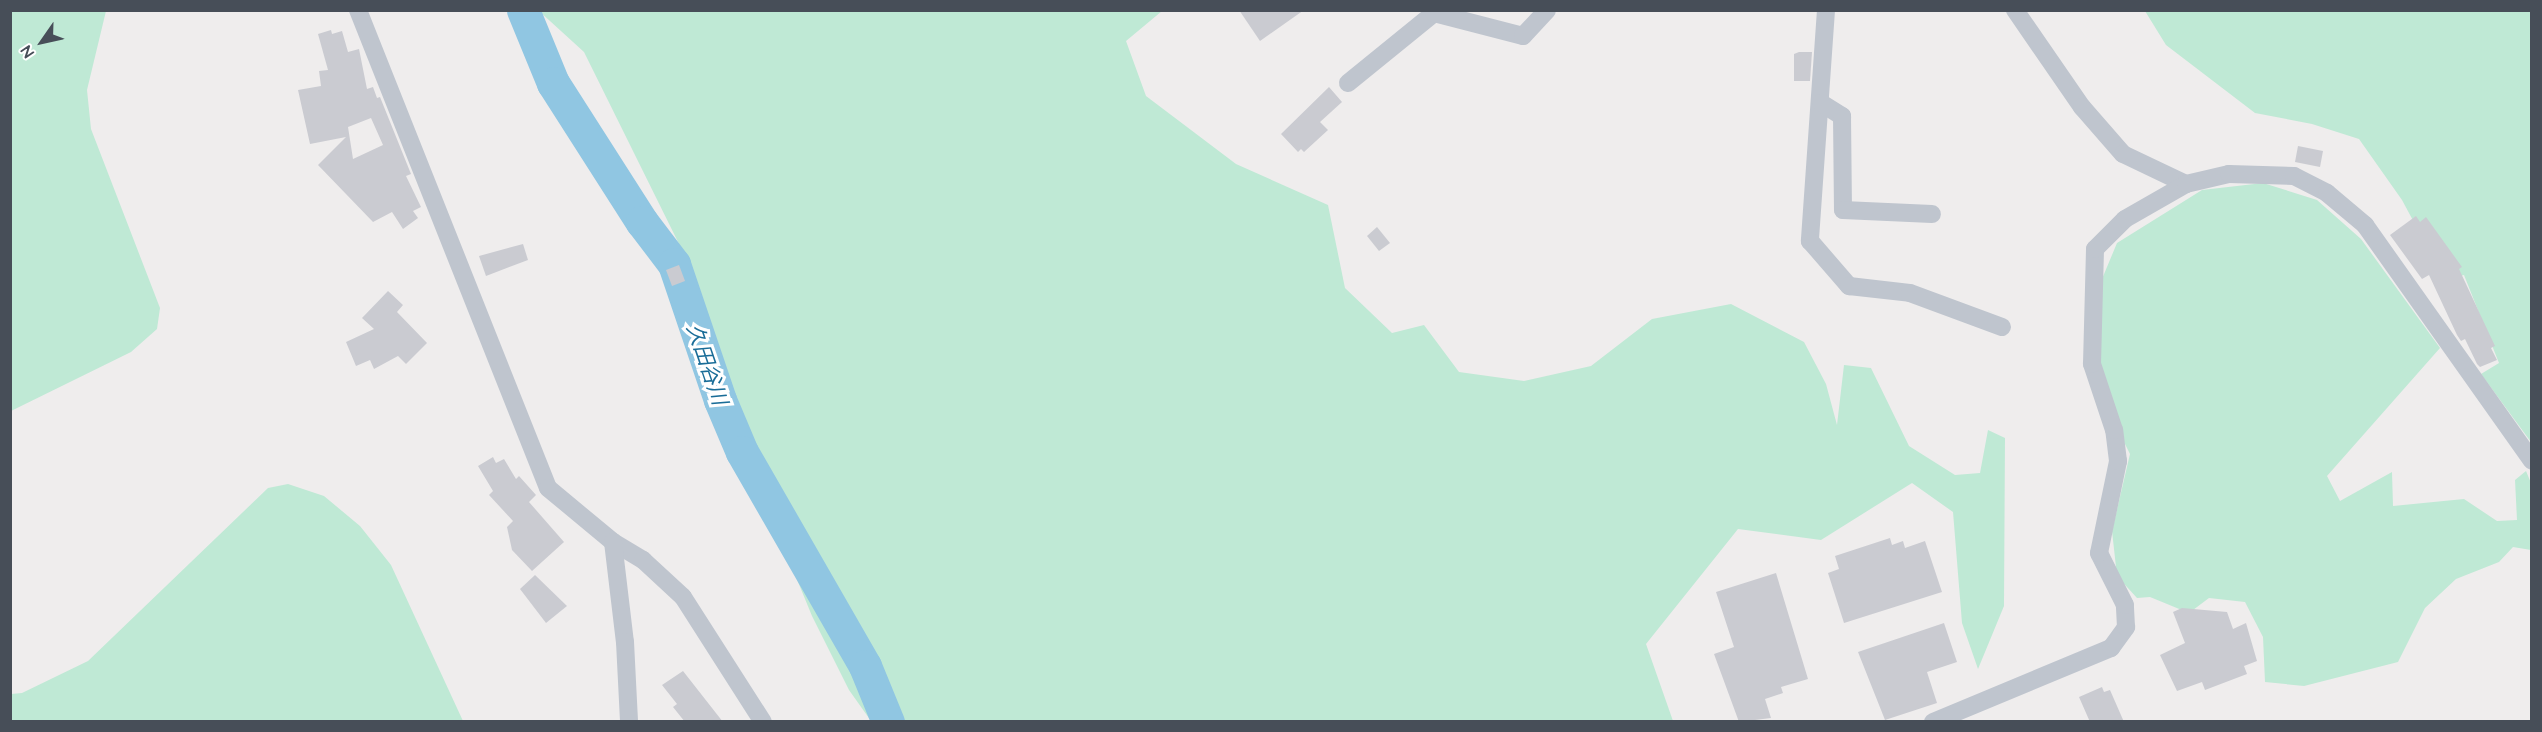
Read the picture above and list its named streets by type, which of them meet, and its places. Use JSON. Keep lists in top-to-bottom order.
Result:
{
  "water": ["久田谷川"],
  "north": "bottom left"
}
